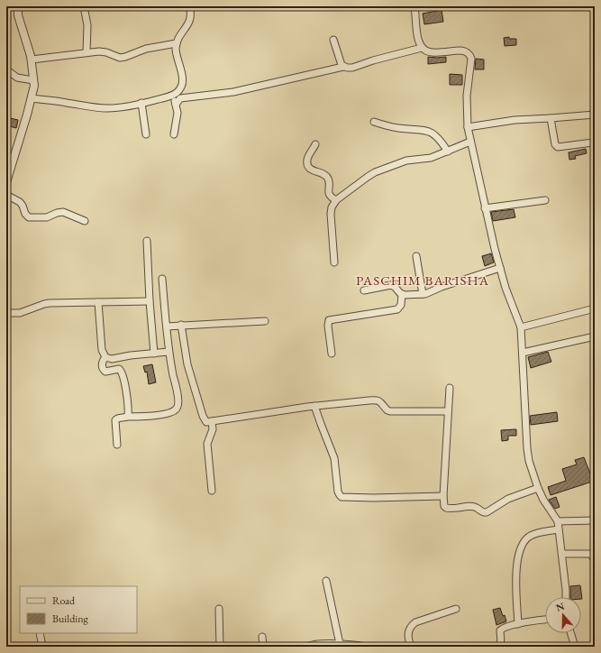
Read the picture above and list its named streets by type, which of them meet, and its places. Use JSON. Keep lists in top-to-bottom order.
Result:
{
  "districts": ["PASCHIM BARISHA"],
  "legend": ["Road", "Building"],
  "north": "top"
}
